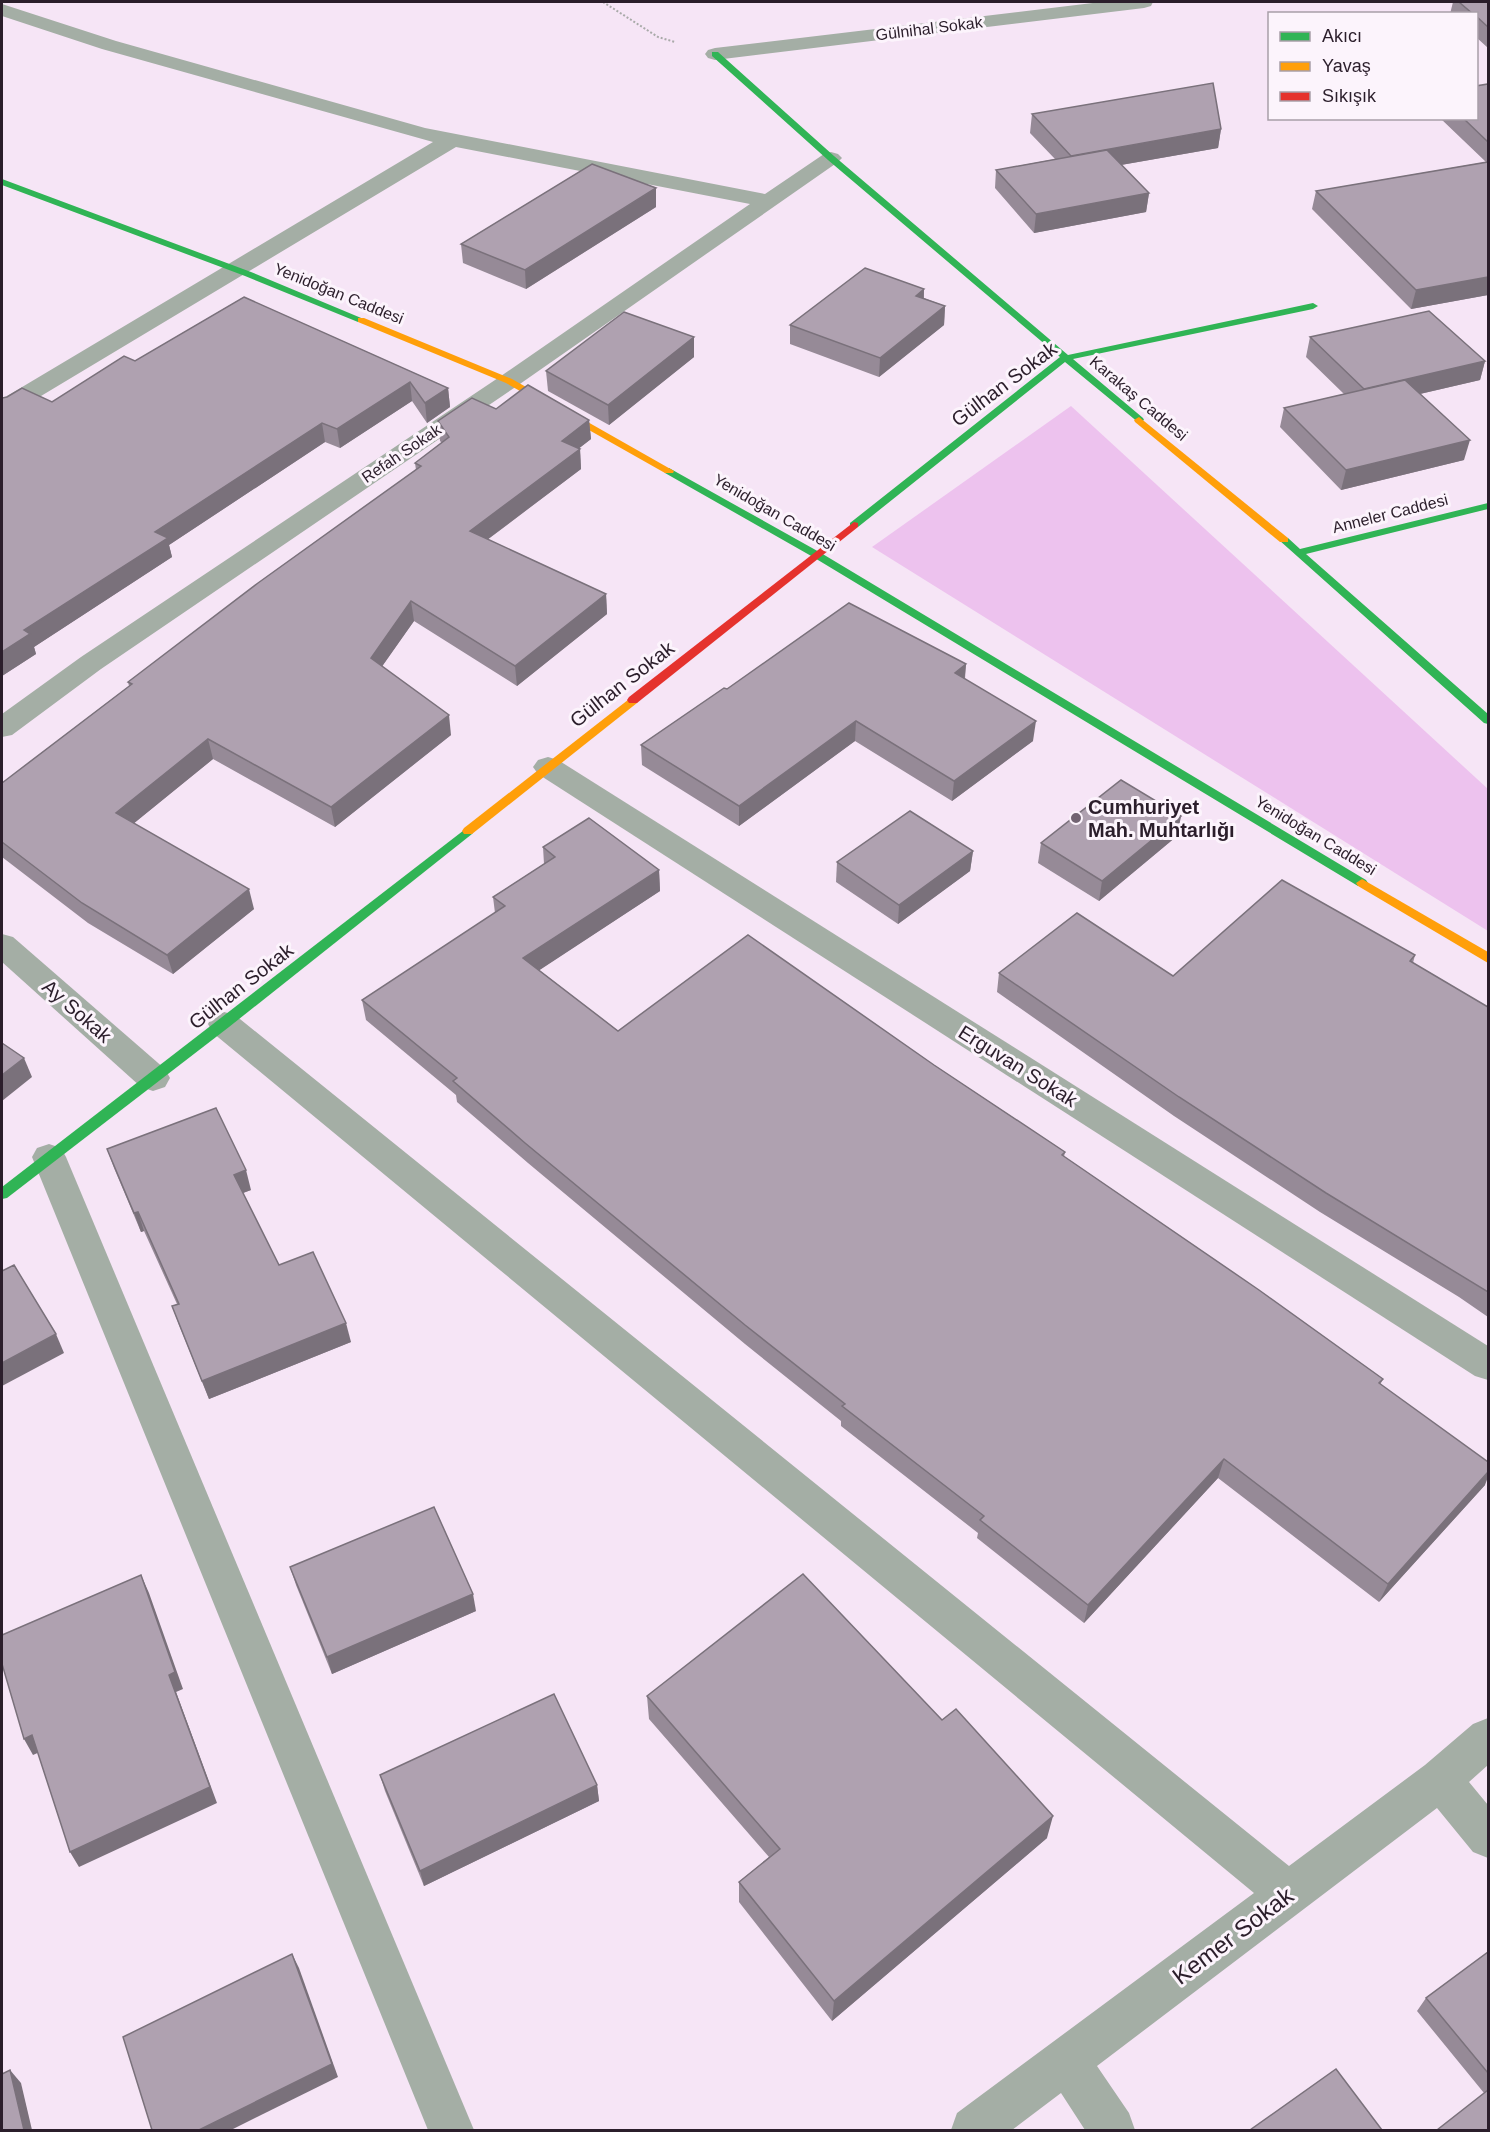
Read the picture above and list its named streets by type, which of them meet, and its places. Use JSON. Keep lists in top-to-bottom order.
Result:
{
  "streets": {
    "street": [
      "Gülnihal Sokak",
      "Yenidoğan Caddesi",
      "Gülhan Sokak",
      "Karakaş Caddesi",
      "Refah Sokak",
      "Anneler Caddesi",
      "Ay Sokak",
      "Erguvan Sokak",
      "Kemer Sokak"
    ]
  },
  "crossings": [
    ["Gülnihal Sokak", "Karakaş Caddesi"],
    ["Yenidoğan Caddesi", "Gülhan Sokak"],
    ["Yenidoğan Caddesi", "Refah Sokak"],
    ["Gülhan Sokak", "Karakaş Caddesi"],
    ["Gülhan Sokak", "Ay Sokak"],
    ["Gülhan Sokak", "Erguvan Sokak"],
    ["Karakaş Caddesi", "Refah Sokak"],
    ["Karakaş Caddesi", "Anneler Caddesi"]
  ],
  "places": ["Cumhuriyet Mah. Muhtarlığı"],
  "legend": ["Akıcı", "Yavaş", "Sıkışık"]
}
